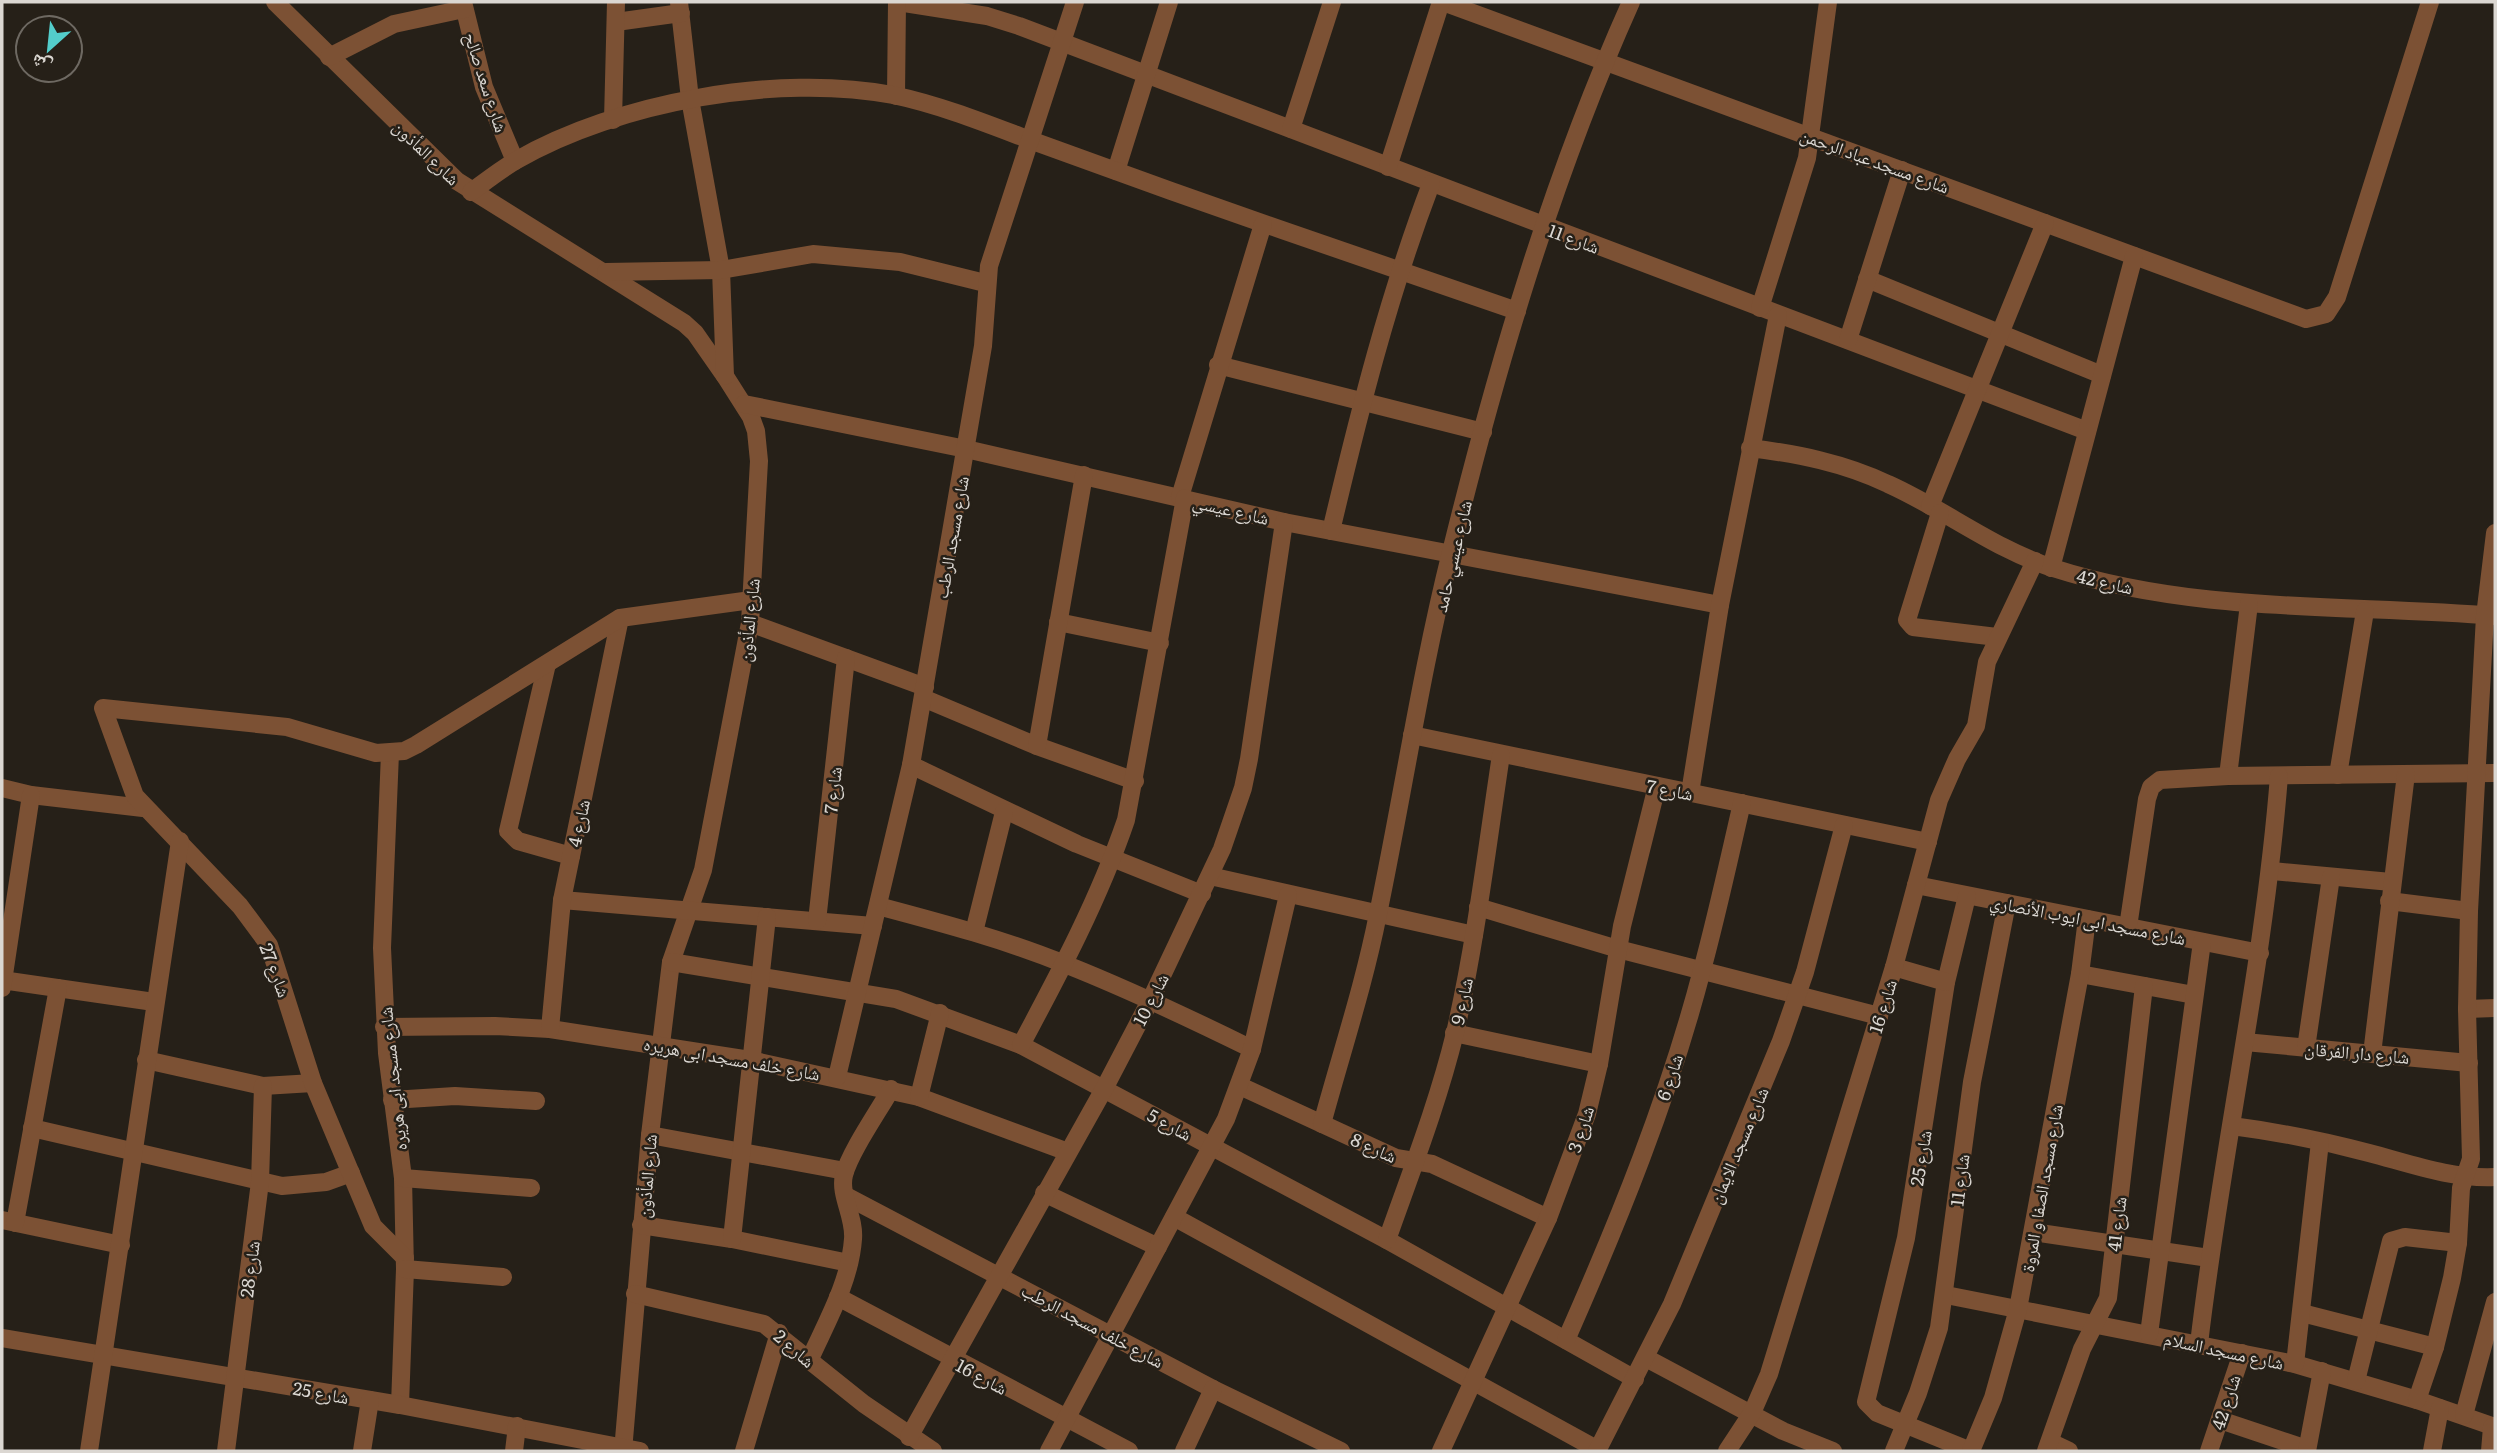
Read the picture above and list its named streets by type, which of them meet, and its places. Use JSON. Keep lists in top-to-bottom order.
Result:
{
  "streets": {
    "street": [
      "شارع سعد صالح",
      "شارع المأذون",
      "شارع مسجد عباد الرحمن",
      "شارع 11",
      "شارع عيسي",
      "شارع مسجد الرطب",
      "شارع عيسي حامد",
      "شارع 42",
      "شارع 7",
      "شارع 4",
      "شارع مسجد ابى ايوب الأنصاري",
      "شارع 27",
      "شارع 10",
      "شارع 9",
      "شارع 16",
      "شارع دار الفرقان",
      "شارع خلف مسجد ابى هريره",
      "شارع 6",
      "شارع مسجد ابى هريره",
      "شارع 5",
      "شارع 3",
      "شارع مسجد الايمان",
      "شارع 8",
      "شارع 25",
      "شارع مسجد الصفا و المروة",
      "شارع 41",
      "شارع 28",
      "شارع خلف مسجد الرطب",
      "شارع 2",
      "شارع مسجد السلام"
    ]
  },
  "crossings": [
    ["شارع المأذون", "شارع عيسي"],
    ["شارع المأذون", "شارع خلف مسجد ابى هريره"],
    ["شارع المأذون", "شارع 5"],
    ["شارع المأذون", "شارع 25"],
    ["شارع المأذون", "شارع 2"],
    ["شارع مسجد عباد الرحمن", "شارع عيسي حامد"],
    ["شارع مسجد عباد الرحمن", "شارع 16"],
    ["شارع 11", "شارع مسجد الرطب"],
    ["شارع 11", "شارع عيسي حامد"],
    ["شارع 11", "شارع مسجد ابى ايوب الأنصاري"],
    ["شارع 11", "شارع 16"],
    ["شارع 11", "شارع 25"],
    ["شارع 11", "شارع مسجد السلام"],
    ["شارع عيسي", "شارع مسجد الرطب"],
    ["شارع عيسي", "شارع عيسي حامد"],
    ["شارع عيسي", "شارع 10"],
    ["شارع مسجد الرطب", "شارع خلف مسجد ابى هريره"],
    ["شارع مسجد الرطب", "شارع 5"],
    ["شارع عيسي حامد", "شارع 7"],
    ["شارع عيسي حامد", "شارع 8"],
    ["شارع 42", "شارع 16"],
    ["شارع 42", "شارع مسجد السلام"],
    ["شارع 7", "شارع 9"],
    ["شارع 7", "شارع 16"],
    ["شارع 7", "شارع 6"],
    ["شارع 7", "شارع 3"],
    ["شارع 7", "شارع مسجد الايمان"],
    ["شارع 4", "شارع خلف مسجد ابى هريره"],
    ["شارع مسجد ابى ايوب الأنصاري", "شارع 16"],
    ["شارع مسجد ابى ايوب الأنصاري", "شارع 25"],
    ["شارع مسجد ابى ايوب الأنصاري", "شارع مسجد الصفا و المروة"],
    ["شارع 27", "شارع مسجد ابى هريره"],
    ["شارع 10", "شارع 16"],
    ["شارع 10", "شارع خلف مسجد ابى هريره"],
    ["شارع 10", "شارع 5"],
    ["شارع 10", "شارع خلف مسجد الرطب"],
    ["شارع 10", "شارع 2"],
    ["شارع 9", "شارع 5"],
    ["شارع 9", "شارع 8"],
    ["شارع خلف مسجد ابى هريره", "شارع مسجد ابى هريره"],
    ["شارع 6", "شارع 5"],
    ["شارع مسجد ابى هريره", "شارع 25"],
    ["شارع 5", "شارع 3"],
    ["شارع 5", "شارع مسجد الايمان"],
    ["شارع 3", "شارع 8"],
    ["شارع 25", "شارع 28"],
    ["شارع مسجد الصفا و المروة", "شارع مسجد السلام"],
    ["شارع 41", "شارع مسجد السلام"]
  ],
  "north": "bottom left"
}
